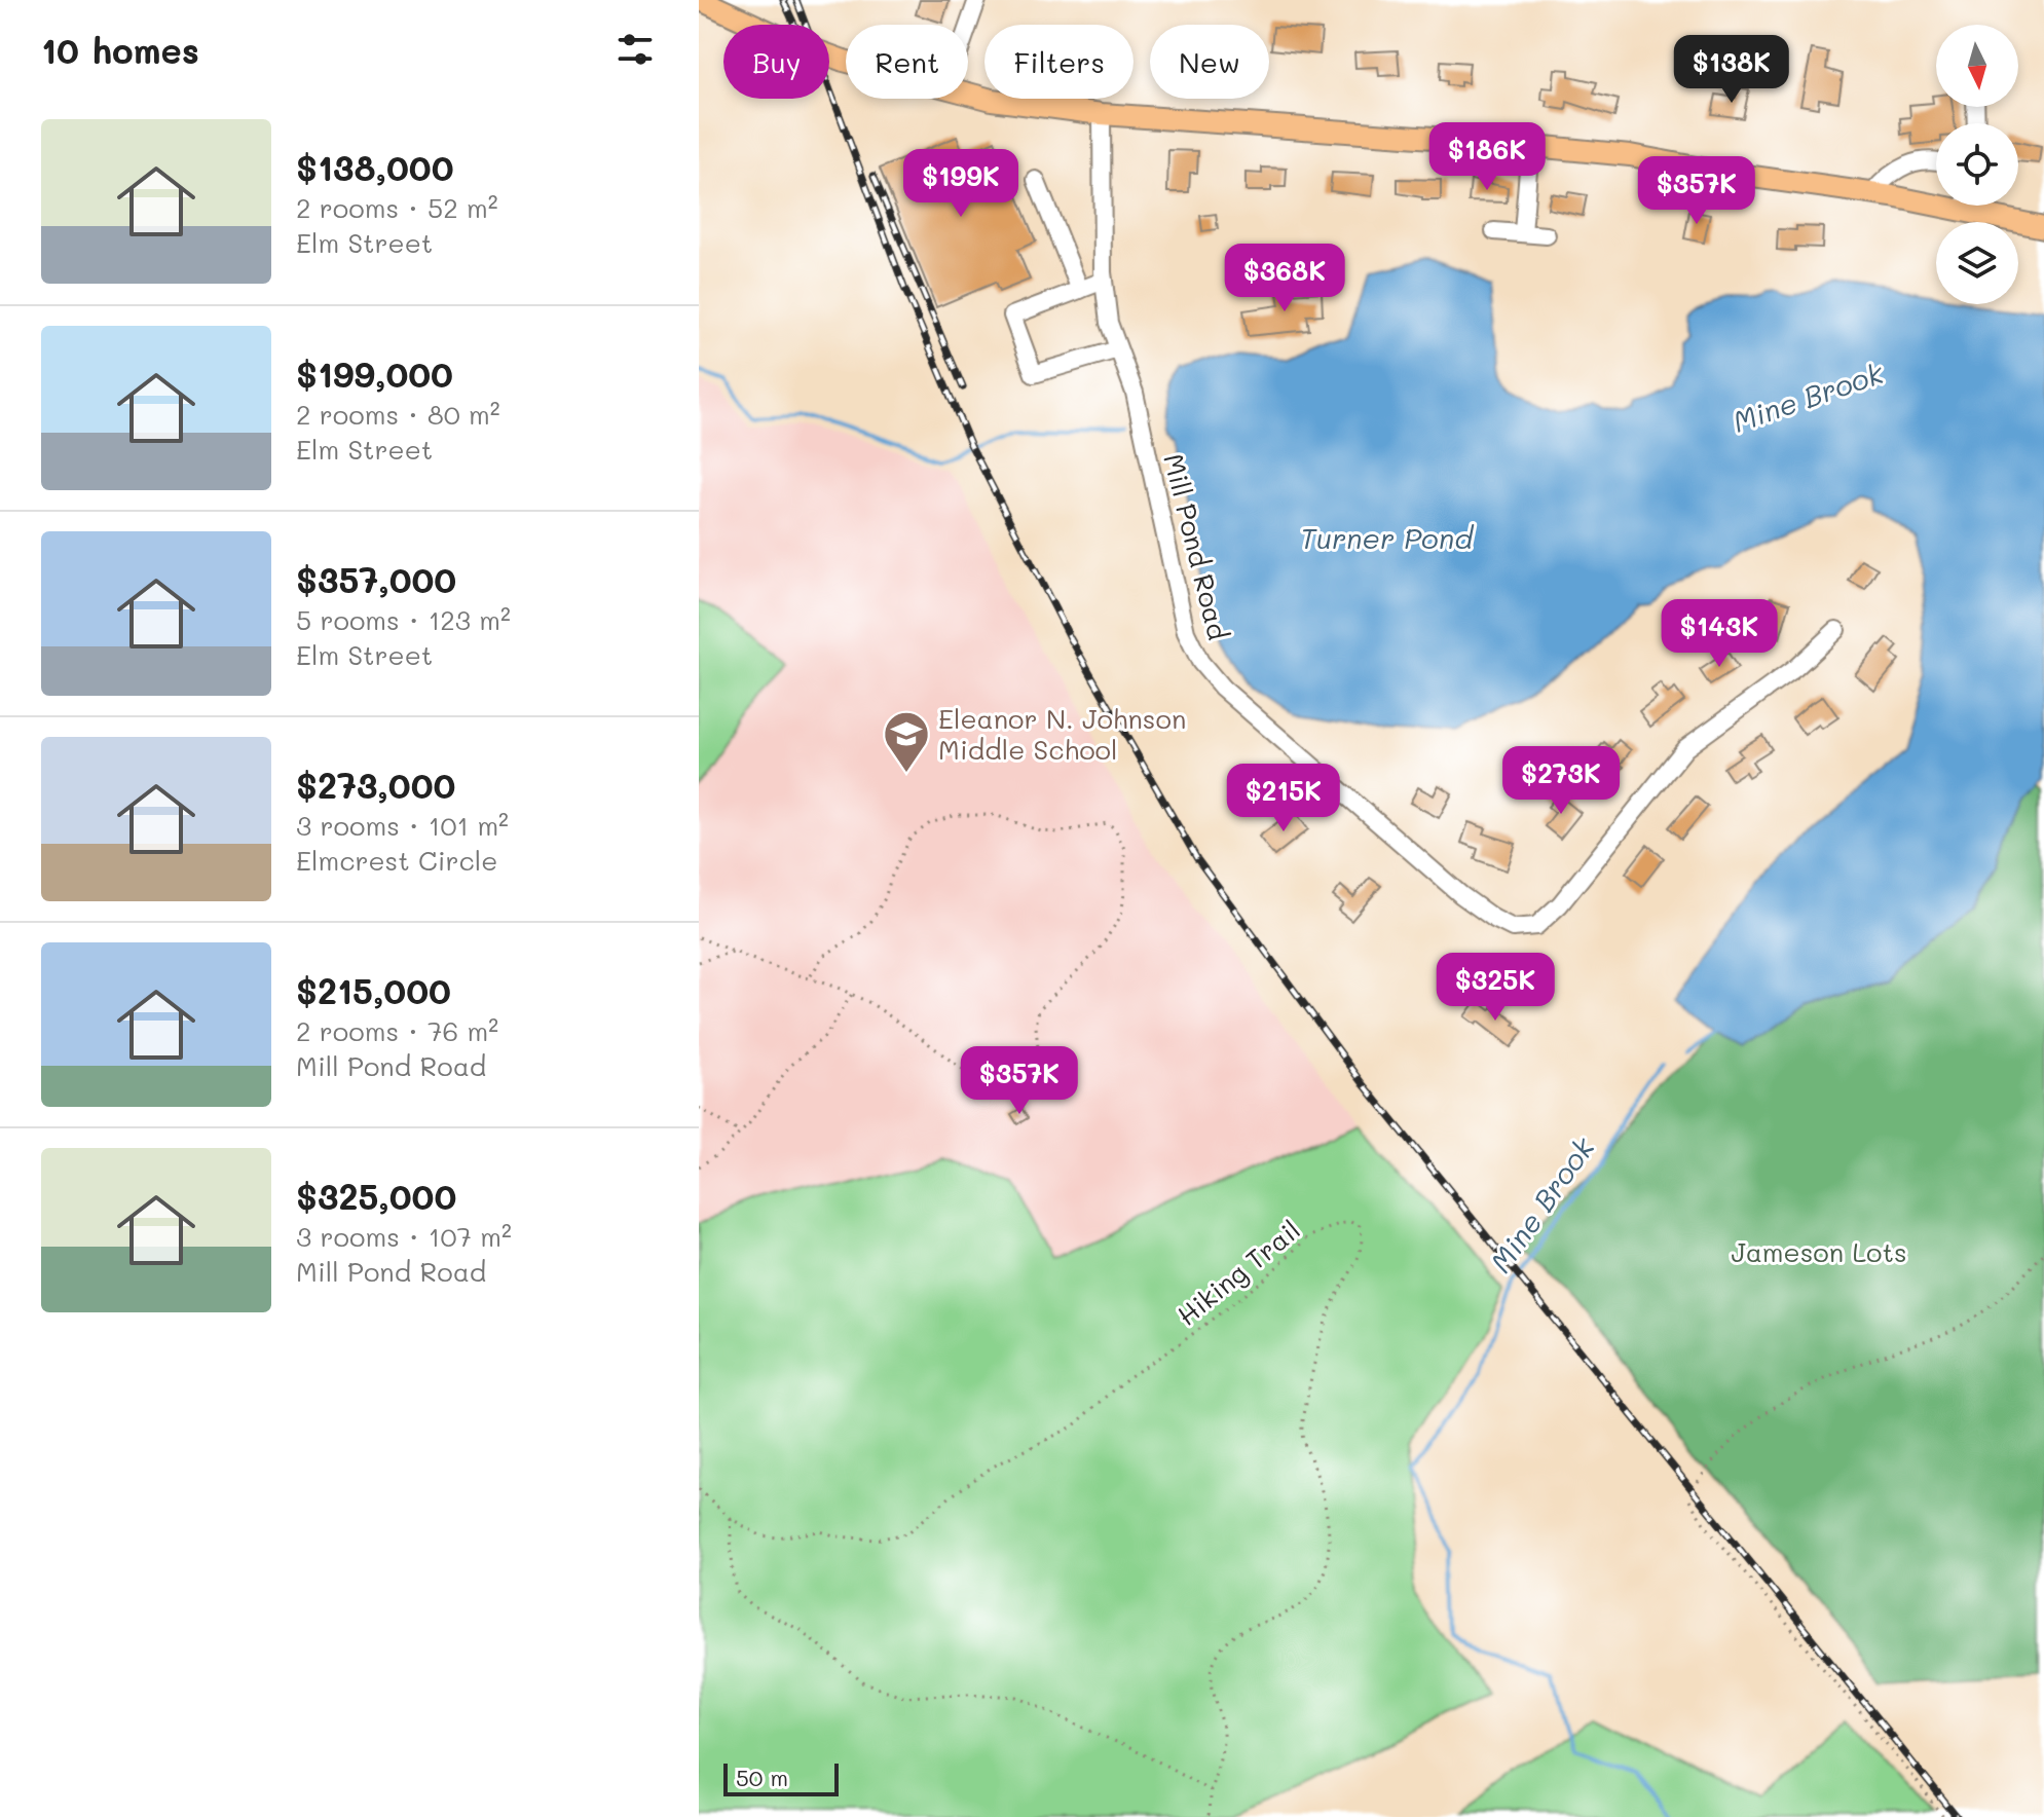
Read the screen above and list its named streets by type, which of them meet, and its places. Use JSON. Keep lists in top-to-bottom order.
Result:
{
  "streets": {
    "street": ["Mill Pond Road"],
    "path": ["Hiking Trail"]
  },
  "water": ["Mine Brook", "Turner Pond"],
  "parks": ["Jameson Lots"],
  "places": {
    "school or university": ["Eleanor N. Johnson Middle School"]
  },
  "scale_bar": "50 m",
  "north": "bottom",
  "page": {
    "heading": "10 homes",
    "chip": [
      "Buy",
      "Rent",
      "Filters",
      "New"
    ],
    "price": [
      "$138K",
      "$186K",
      "$199K",
      "$357K",
      "$368K",
      "$143K",
      "$273K",
      "$215K",
      "$325K",
      "$357K"
    ],
    "list": [
      {
        "name": "$138,000",
        "note": "2 rooms · 52 m² · Elm Street"
      },
      {
        "name": "$199,000",
        "note": "2 rooms · 80 m² · Elm Street"
      },
      {
        "name": "$357,000",
        "note": "5 rooms · 123 m² · Elm Street"
      },
      {
        "name": "$273,000",
        "note": "3 rooms · 101 m² · Elmcrest Circle"
      },
      {
        "name": "$215,000",
        "note": "2 rooms · 76 m² · Mill Pond Road"
      },
      {
        "name": "$325,000",
        "note": "3 rooms · 107 m² · Mill Pond Road"
      }
    ],
    "scale": "50 m"
  }
}
